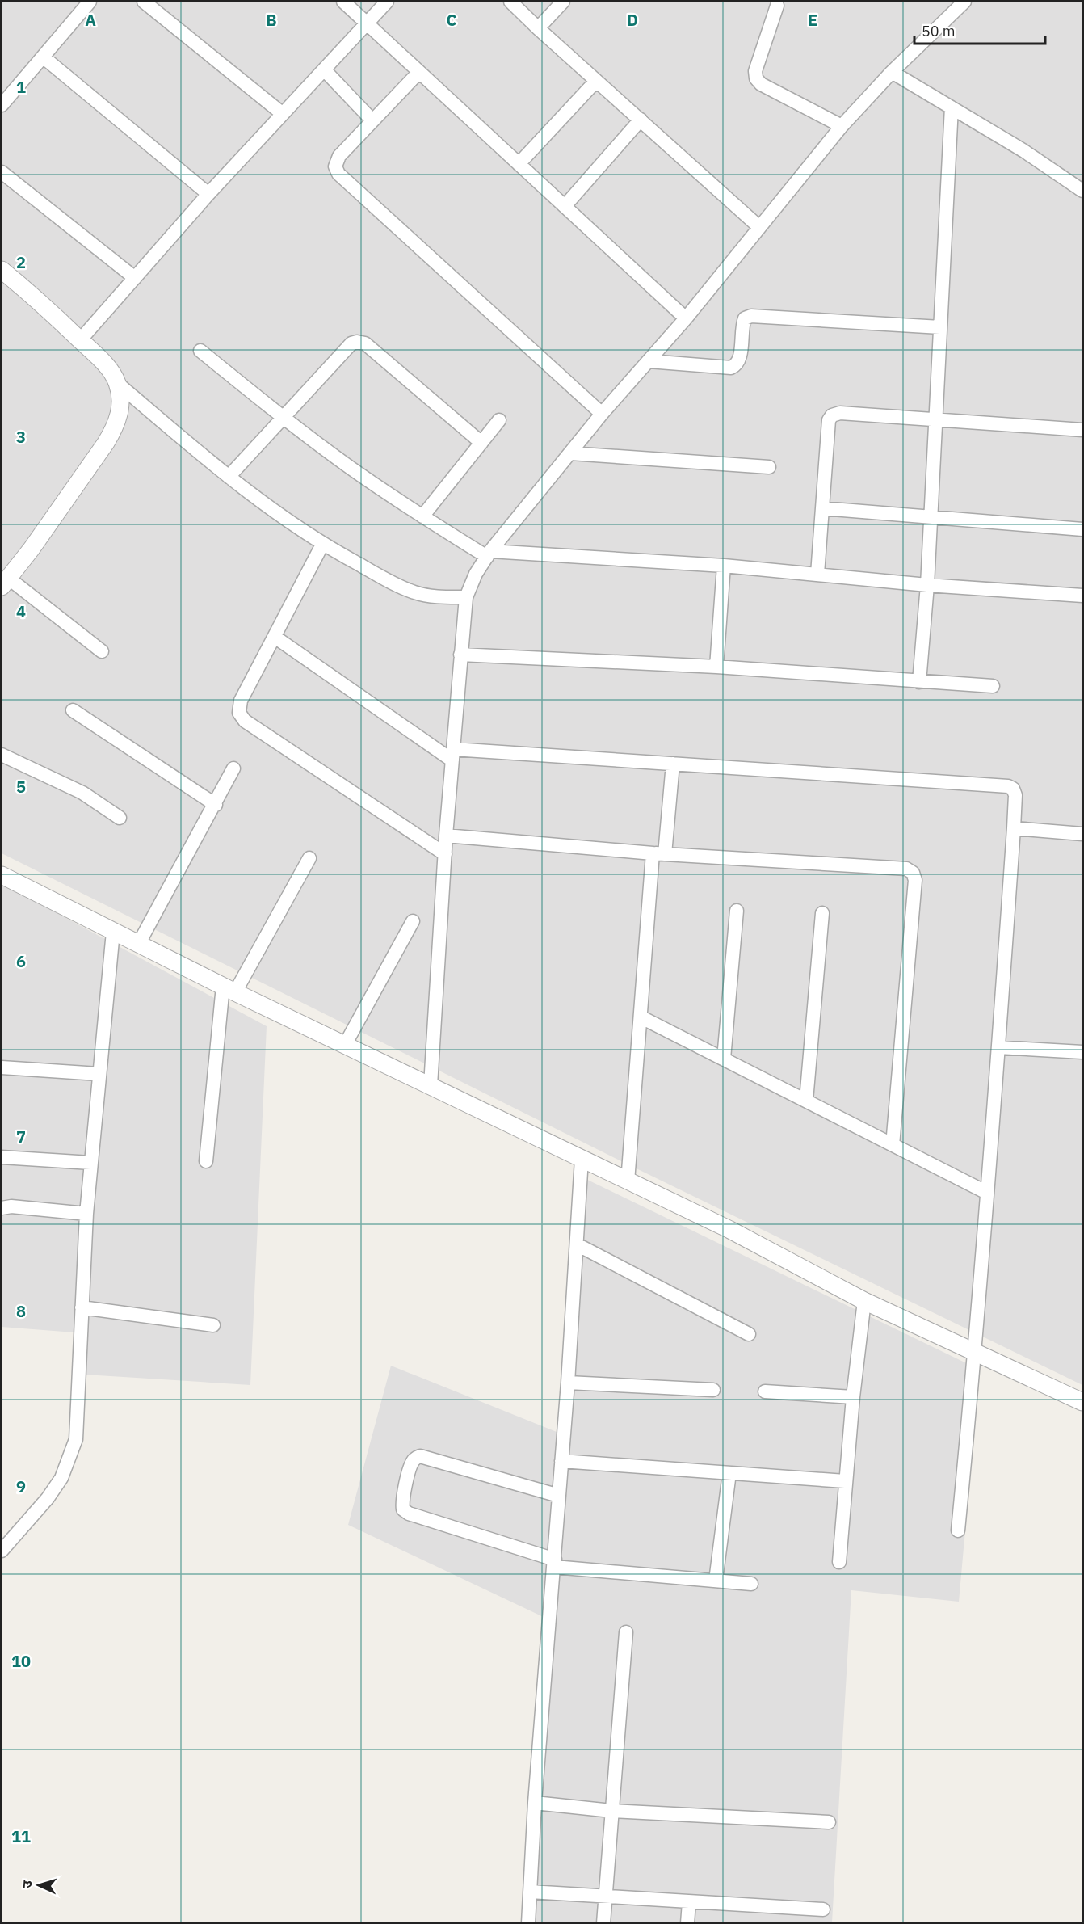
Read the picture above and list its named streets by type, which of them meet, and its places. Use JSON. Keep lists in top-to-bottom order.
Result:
{
  "scale_bar": "50 m",
  "north": "left",
  "grid": {
    "columns": [
      "A",
      "B",
      "C",
      "D",
      "E"
    ],
    "rows": [
      "1",
      "2",
      "3",
      "4",
      "5",
      "6",
      "7",
      "8",
      "9",
      "10",
      "11"
    ]
  }
}
